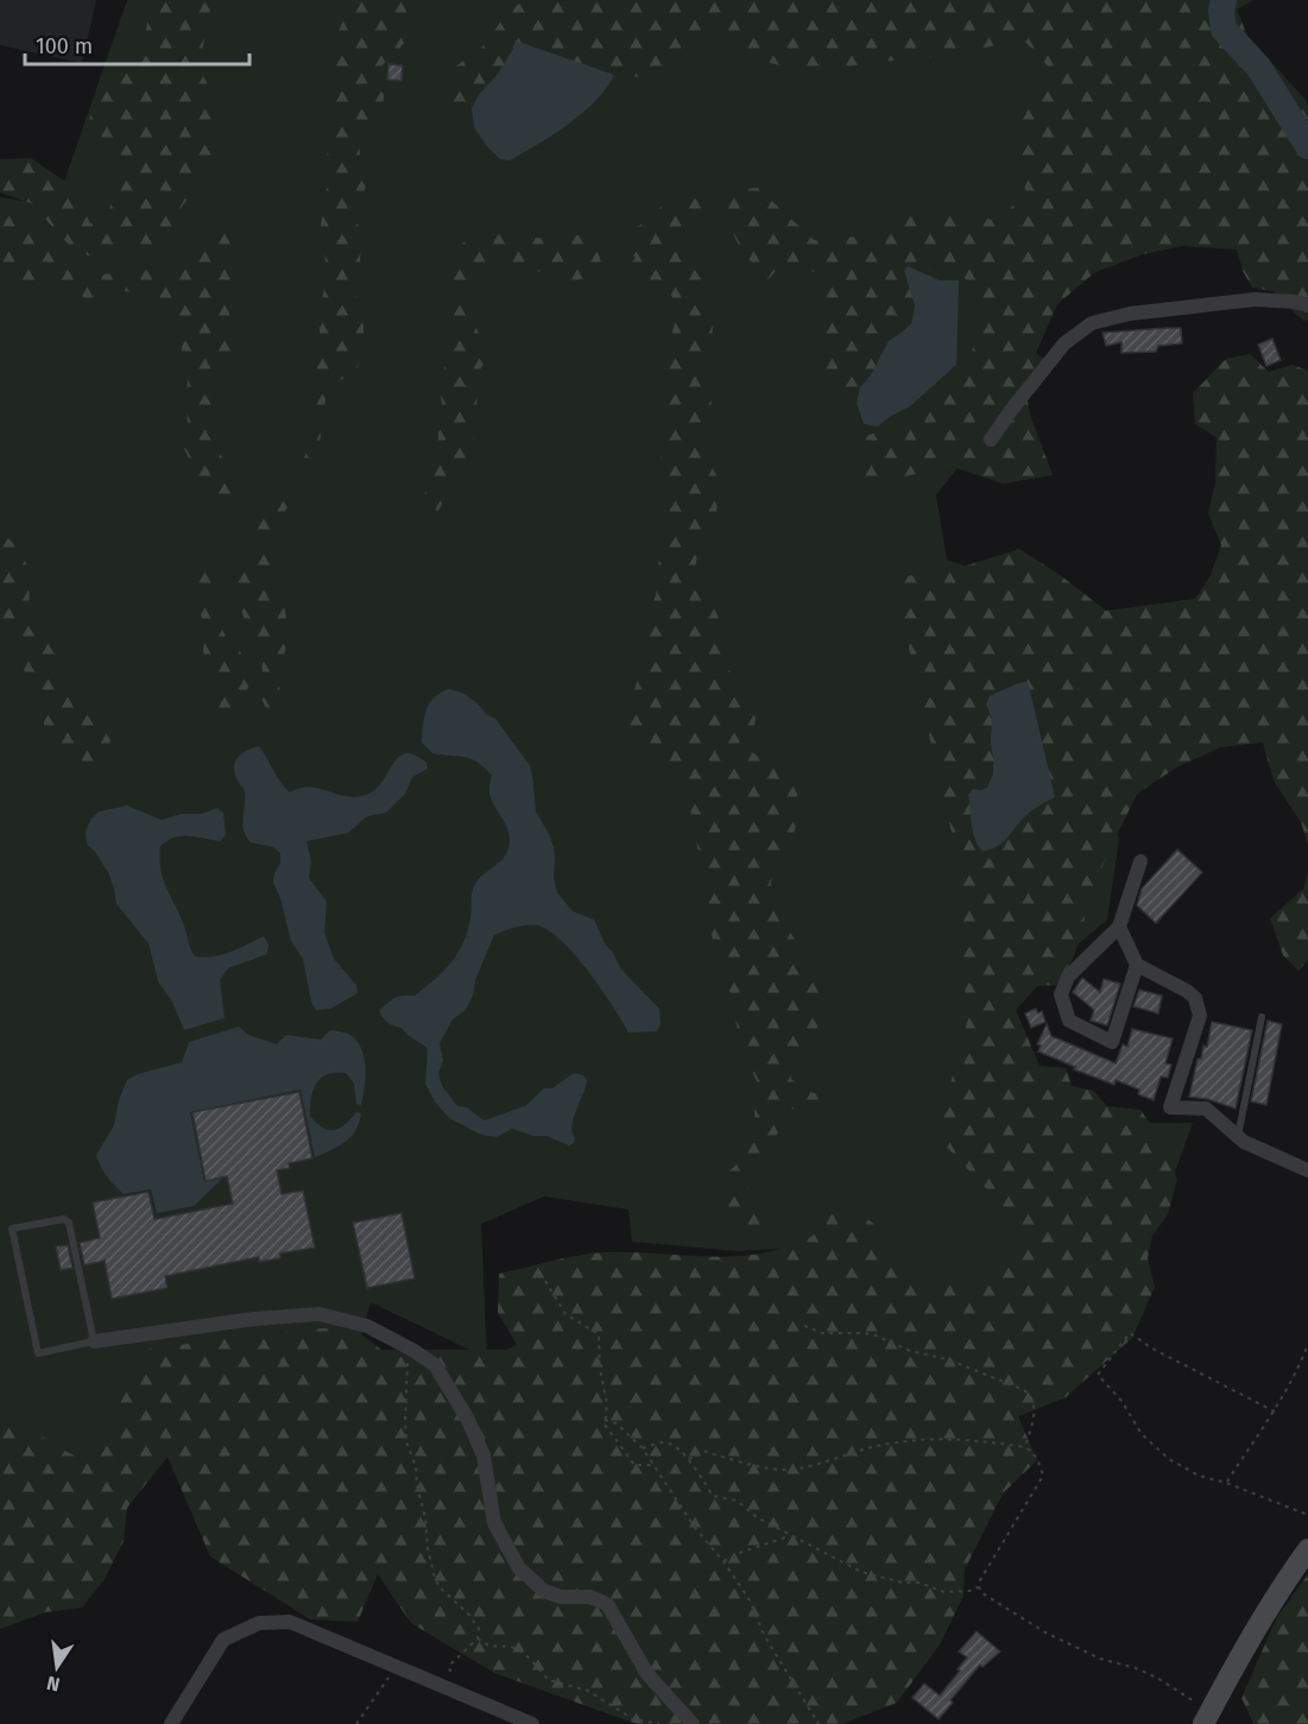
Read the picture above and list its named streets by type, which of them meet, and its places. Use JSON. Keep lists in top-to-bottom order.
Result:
{
  "scale_bar": "100 m",
  "north": "bottom"
}
